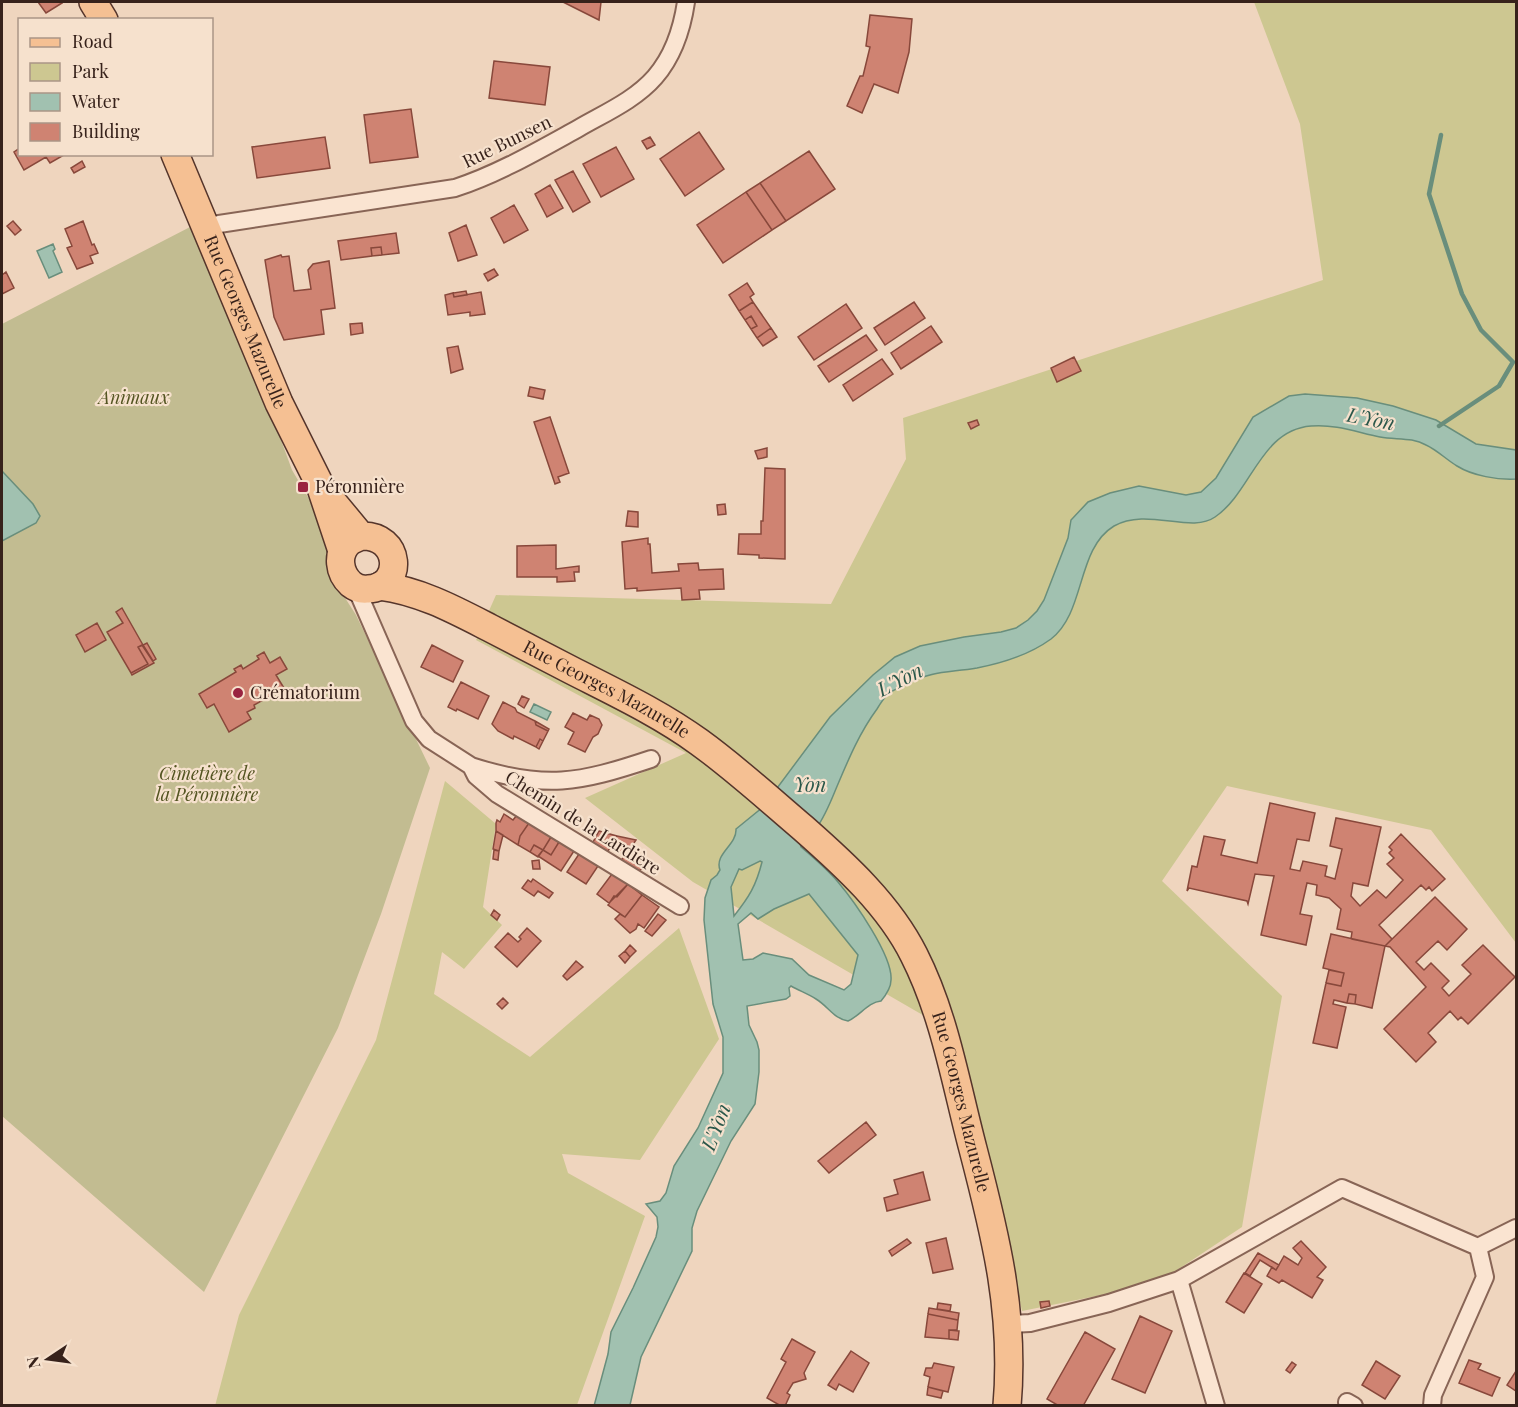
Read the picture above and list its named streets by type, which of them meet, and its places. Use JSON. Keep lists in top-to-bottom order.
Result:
{
  "streets": {
    "main road": ["Rue Georges Mazurelle"],
    "street": ["Rue Bunsen", "Chemin de la Lardière"]
  },
  "crossings": [
    ["Rue Bunsen", "Rue Georges Mazurelle"],
    ["Rue Georges Mazurelle", "Chemin de la Lardière"]
  ],
  "water": ["L'Yon", "Yon"],
  "parks": ["Animaux", "Cimetière de la Péronnière"],
  "places": {
    "transit": ["Péronnière"],
    "other": ["Crématorium"]
  },
  "legend": [
    "Road",
    "Park",
    "Water",
    "Building"
  ],
  "north": "left"
}
